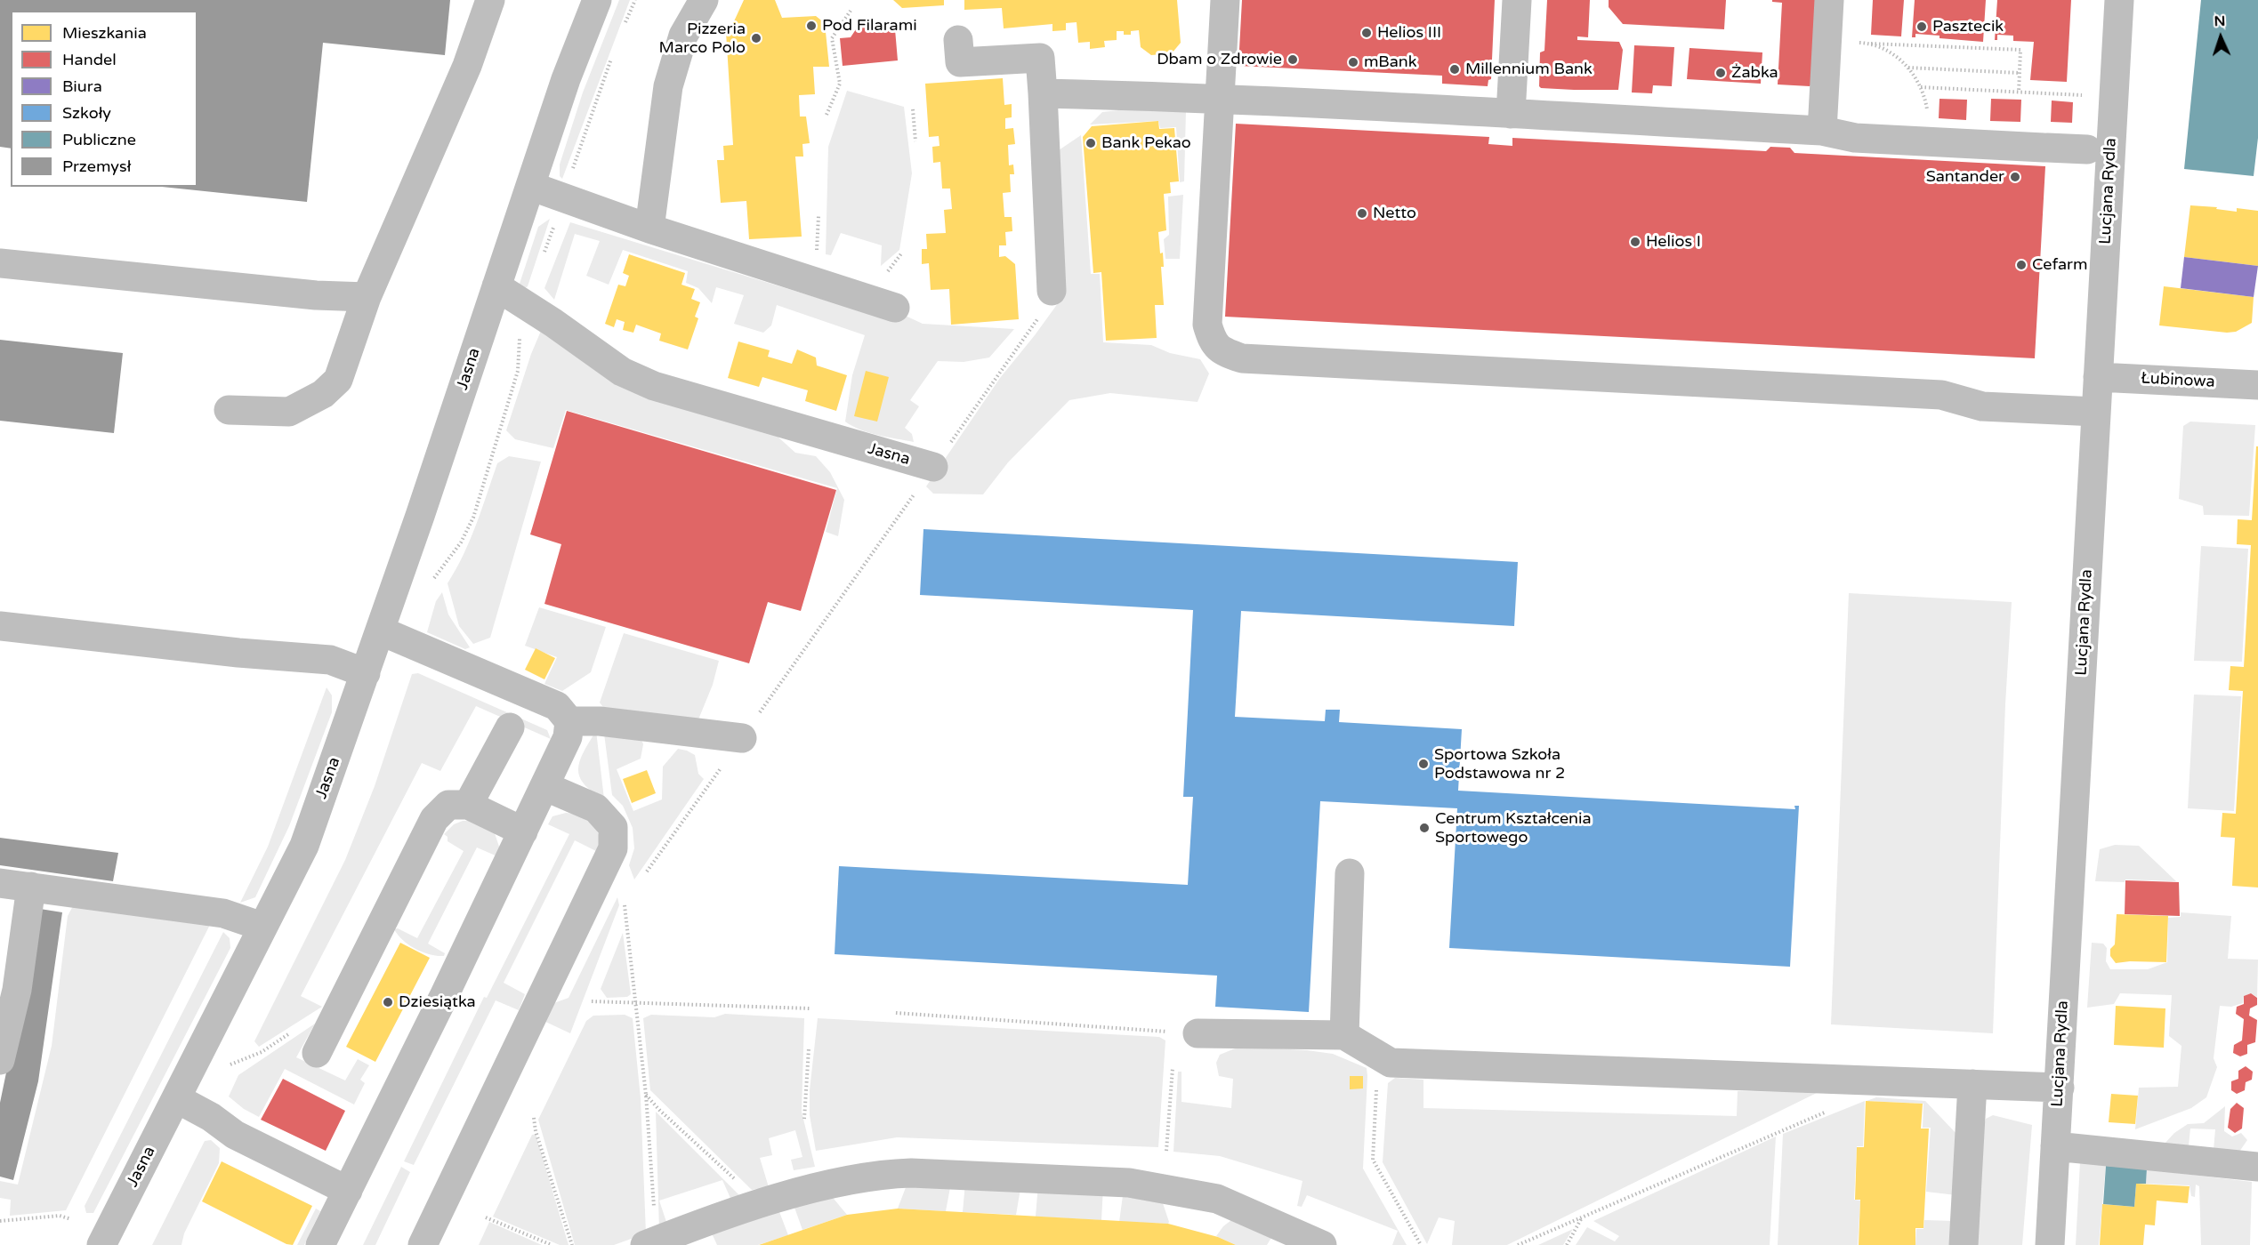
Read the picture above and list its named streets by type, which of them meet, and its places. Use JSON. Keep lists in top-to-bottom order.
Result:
{
  "streets": {
    "street": ["Lucjana Rydla", "Jasna", "Łubinowa"]
  },
  "crossings": [
    ["Lucjana Rydla", "Łubinowa"]
  ],
  "places": [
    "Pod Filarami",
    "Pasztecik",
    "Helios III",
    "Pizzeria Marco Polo",
    "Dbam o Zdrowie",
    "mBank",
    "Millennium Bank",
    "Żabka",
    "Bank Pekao",
    "Santander",
    "Netto",
    "Helios I",
    "Cefarm",
    "Sportowa Szkoła Podstawowa nr 2",
    "Centrum Kształcenia Sportowego",
    "Dziesiątka"
  ],
  "legend": [
    "Mieszkania",
    "Handel",
    "Biura",
    "Szkoły",
    "Publiczne",
    "Przemysł"
  ],
  "north": "top"
}
